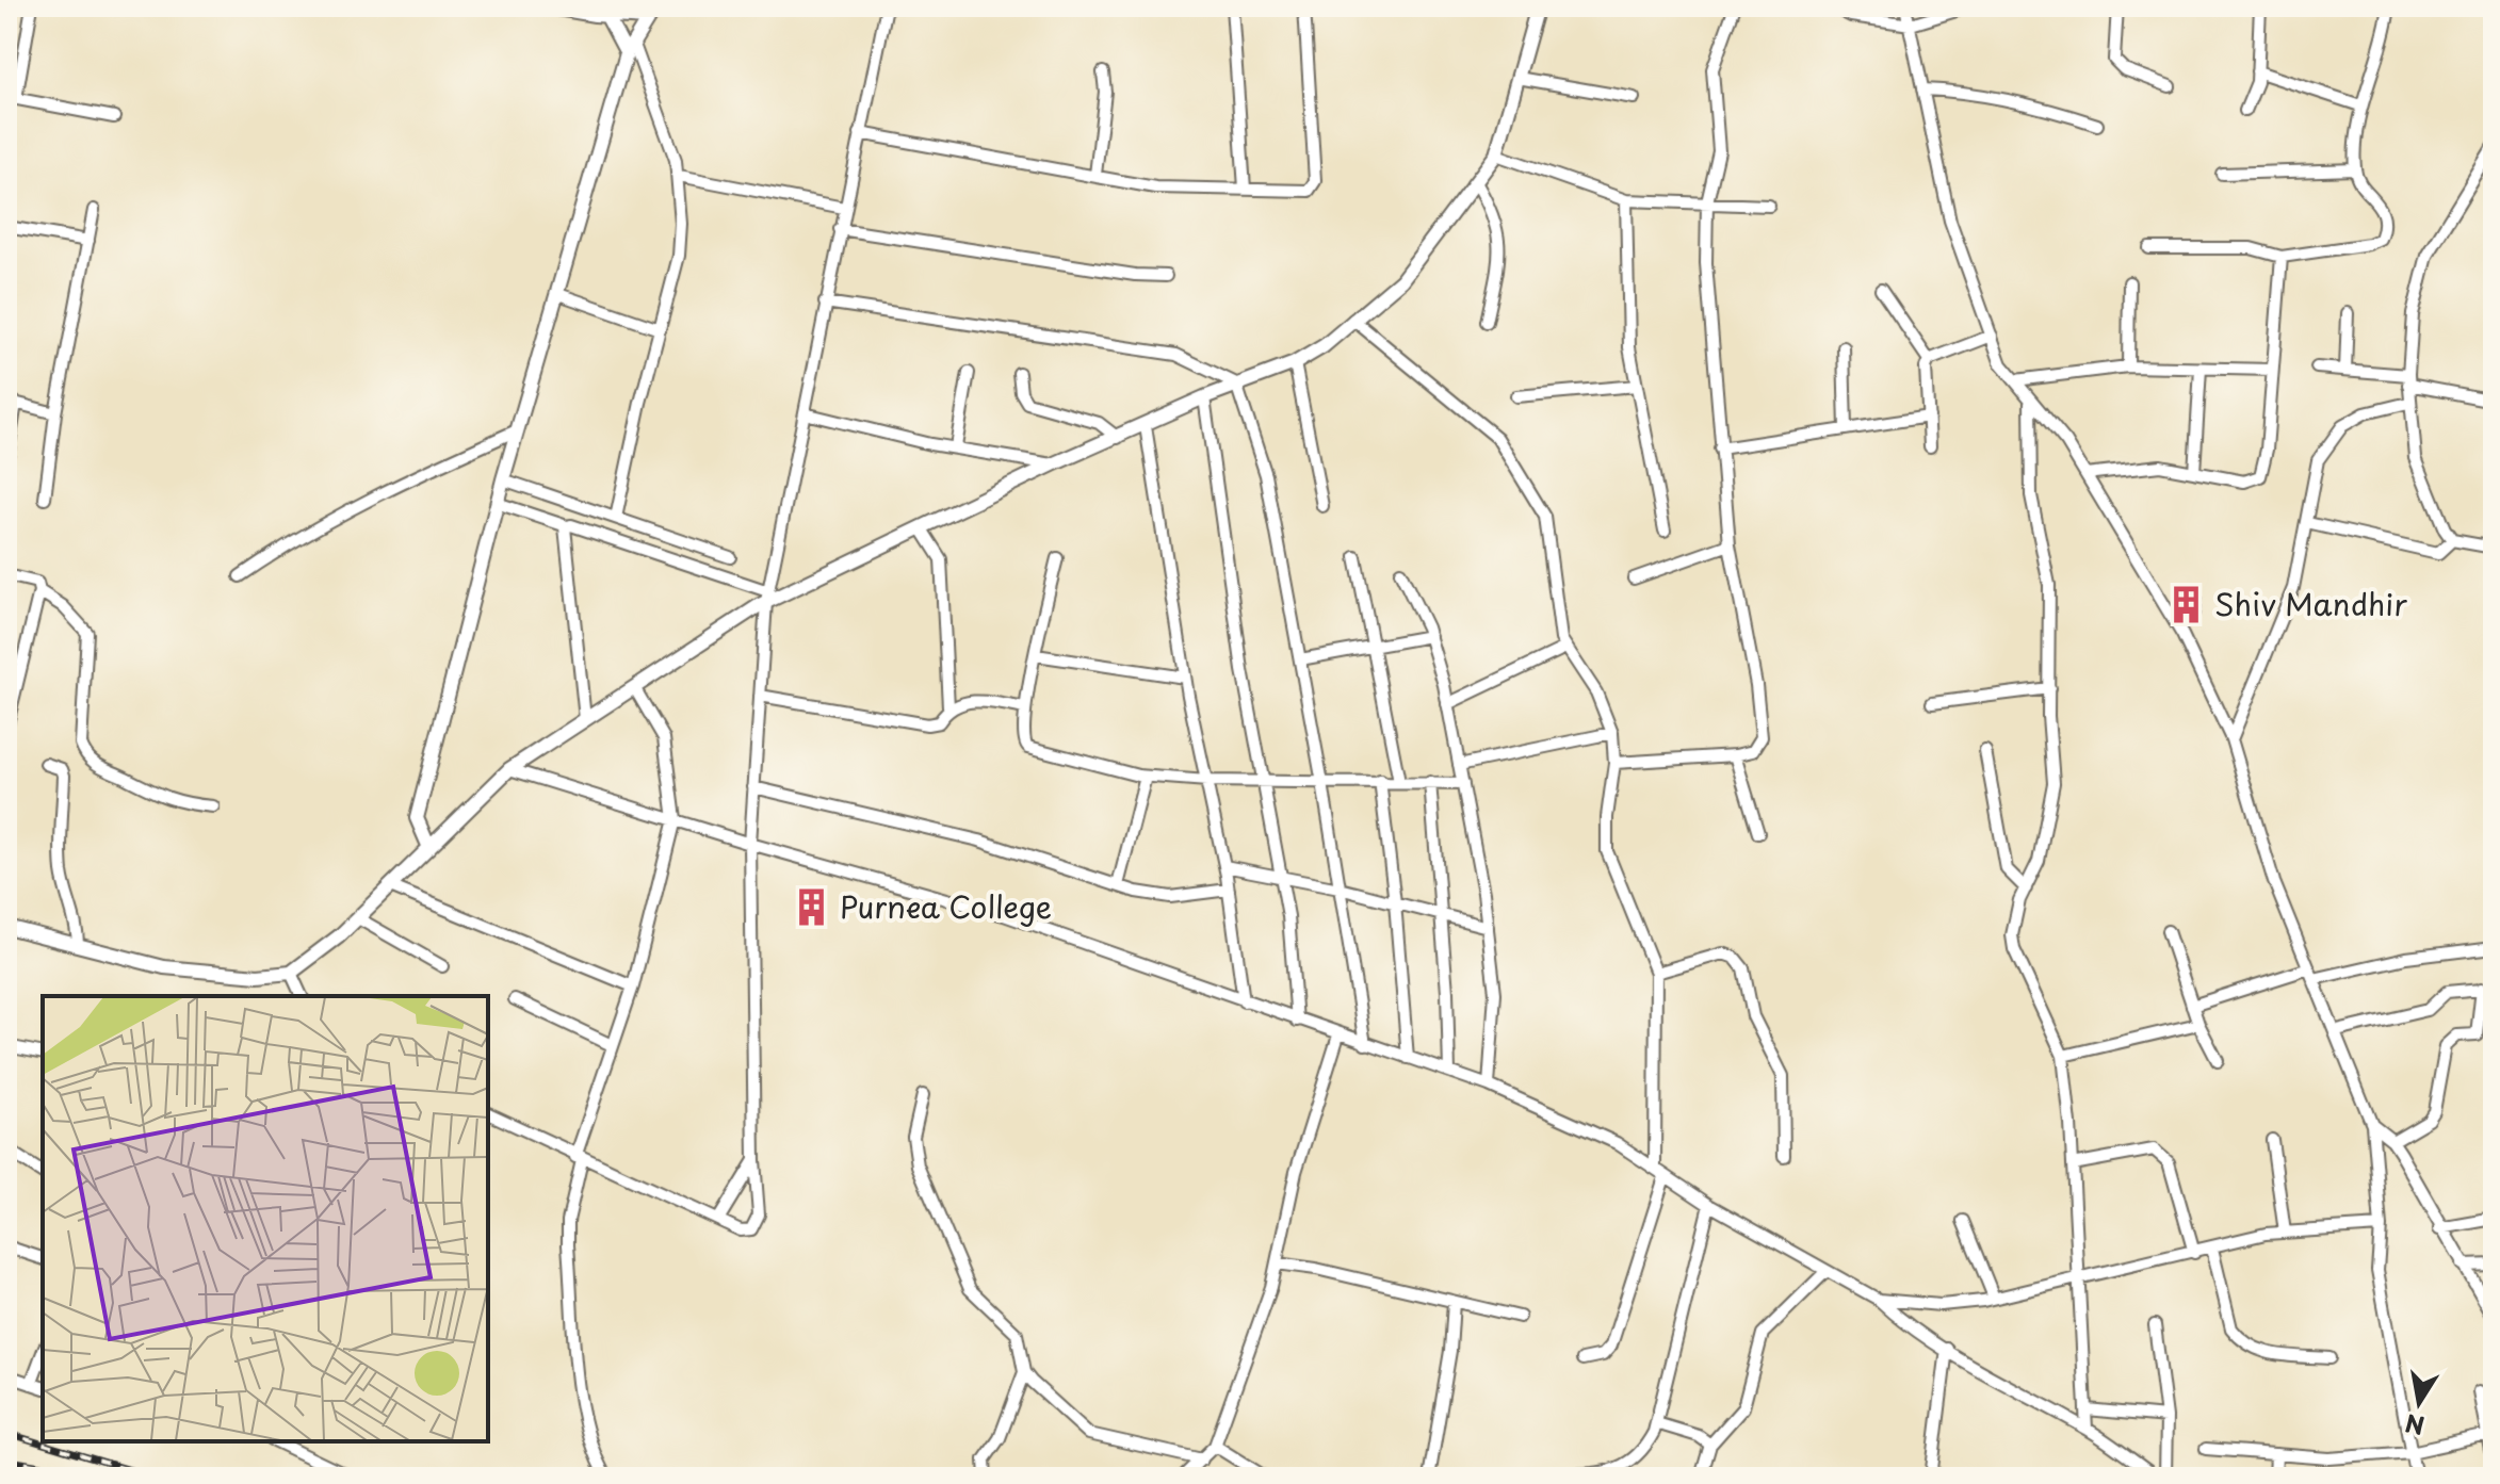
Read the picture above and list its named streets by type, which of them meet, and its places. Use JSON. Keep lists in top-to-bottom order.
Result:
{
  "places": {
    "building": ["Shiv Mandhir", "Purnea College"]
  },
  "north": "bottom"
}
